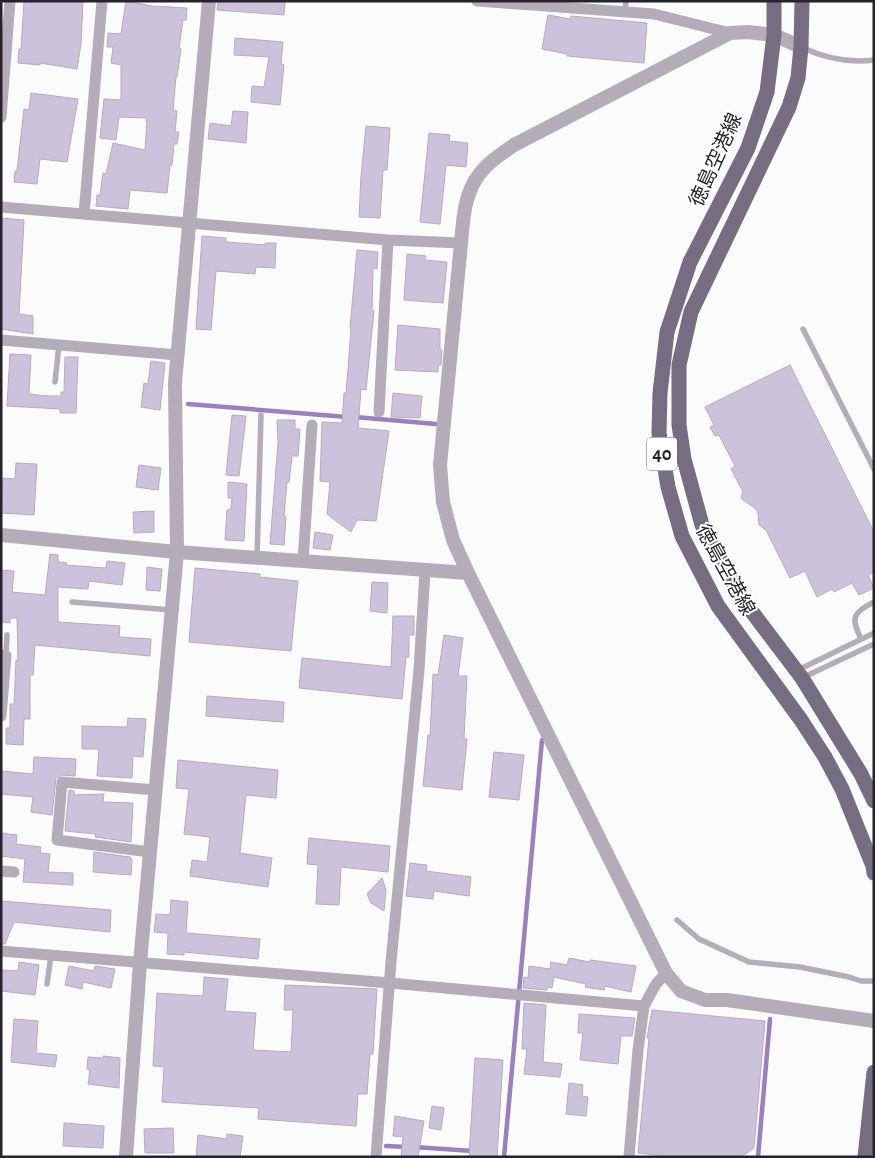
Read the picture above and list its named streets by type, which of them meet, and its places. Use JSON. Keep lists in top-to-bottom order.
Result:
{
  "streets": {
    "main road": ["徳島空港線", "40"]
  }
}
